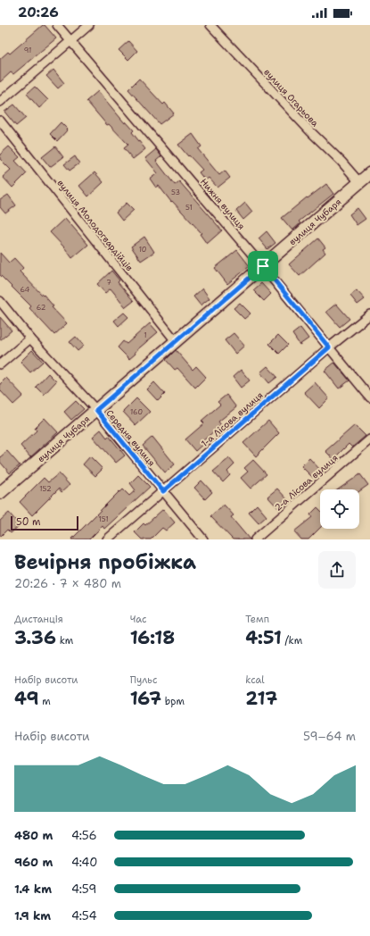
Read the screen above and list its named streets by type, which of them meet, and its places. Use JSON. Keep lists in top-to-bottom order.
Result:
{
  "streets": {
    "street": [
      "вулиця Огарьова",
      "Нижня вулиця",
      "вулиця Чубаря",
      "вулиця Молодогвардійців",
      "1-а Лісова вулиця",
      "Середня вулиця",
      "2-а Лісова вулиця"
    ]
  },
  "crossings": [
    ["вулиця Огарьова", "вулиця Чубаря"],
    ["Нижня вулиця", "вулиця Чубаря"],
    ["Нижня вулиця", "1-а Лісова вулиця"],
    ["вулиця Чубаря", "вулиця Молодогвардійців"],
    ["вулиця Чубаря", "Середня вулиця"],
    ["1-а Лісова вулиця", "Середня вулиця"]
  ],
  "house_numbers": [
    "91",
    "53",
    "51",
    "10",
    "7",
    "64",
    "62",
    "1",
    "160",
    "152",
    "151"
  ],
  "scale_bar": "50 m",
  "page": {
    "status": "20:26",
    "scale": "50 m",
    "heading": ["Вечірня пробіжка", "20:26 · 7 × 480 m"],
    "stats": [
      ["Дистанція", "3.36 km"],
      ["Час", "16:18"],
      ["Темп", "4:51 /km"],
      ["Набір висоти", "49 m"],
      ["Пульс", "167 bpm"],
      ["kcal", "217"]
    ],
    "chart": ["Набір висоти", "59–64 m"],
    "list": [
      {
        "name": "480 m",
        "note": "4:56"
      },
      {
        "name": "960 m",
        "note": "4:40"
      },
      {
        "name": "1.4 km",
        "note": "4:59"
      },
      {
        "name": "1.9 km",
        "note": "4:54"
      }
    ]
  }
}
